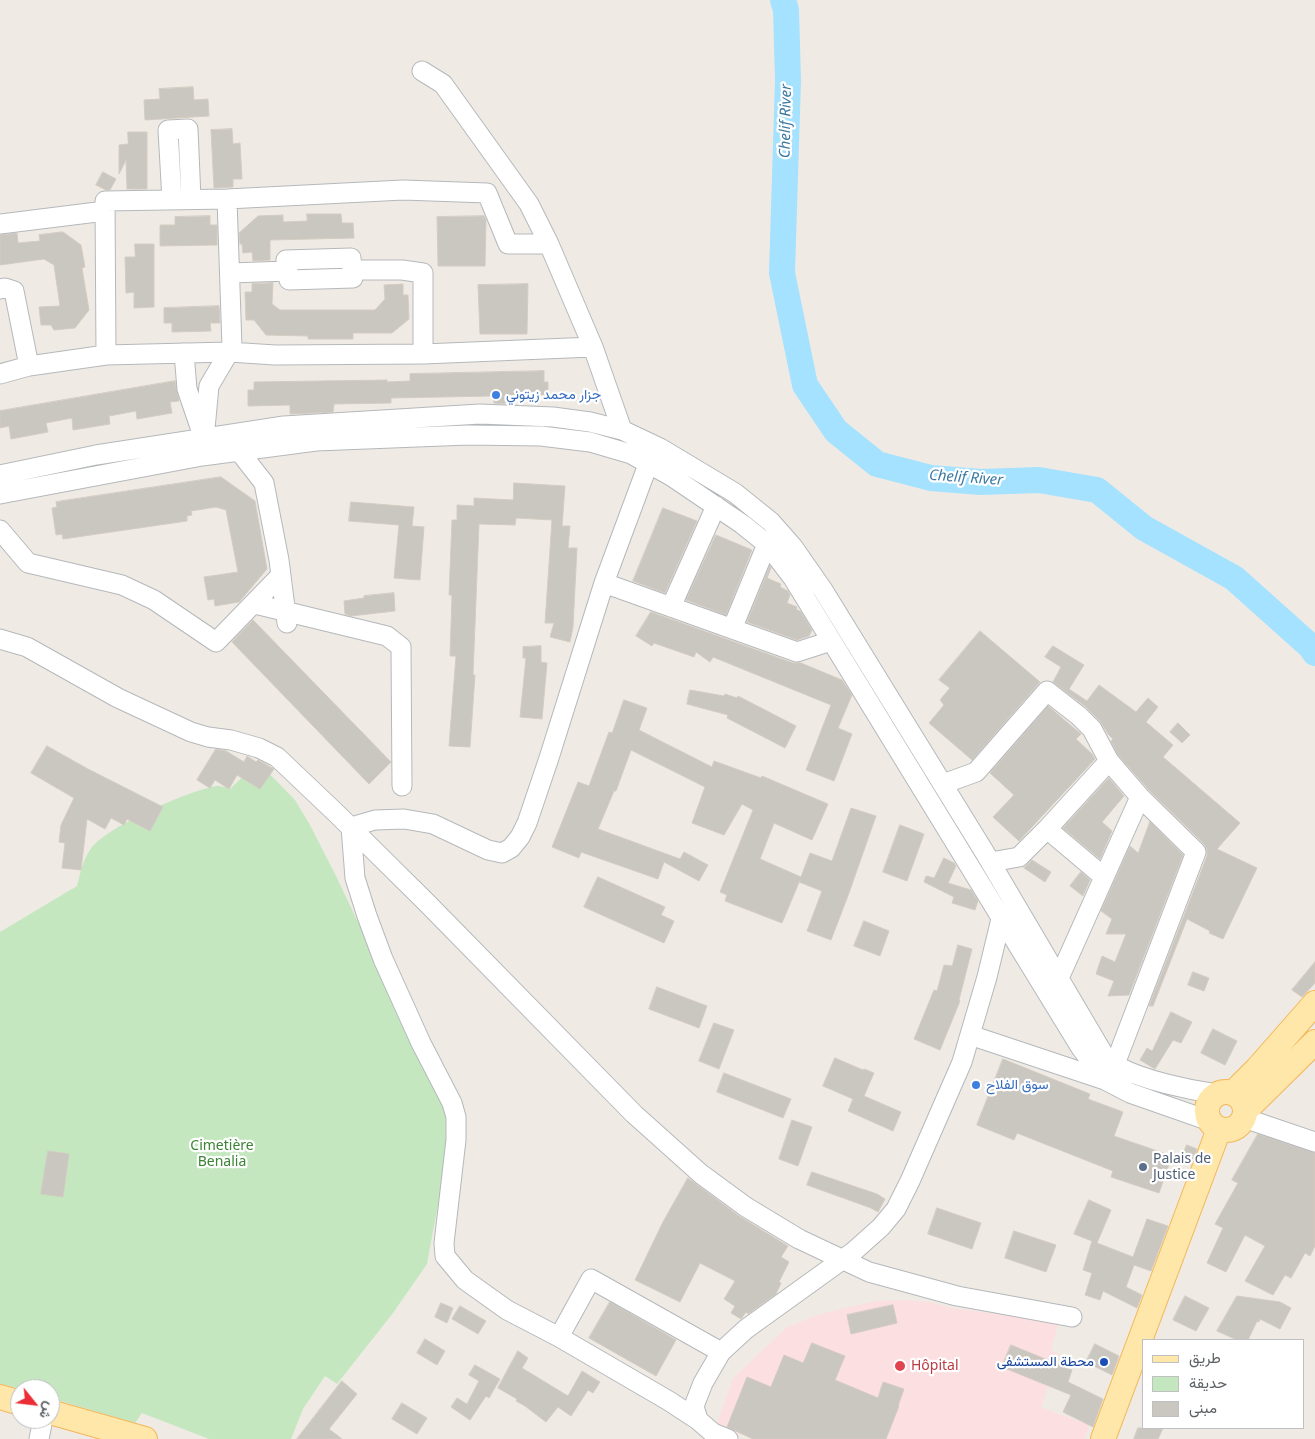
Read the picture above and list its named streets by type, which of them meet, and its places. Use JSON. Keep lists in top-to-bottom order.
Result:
{
  "water": ["Chelif River"],
  "parks": ["Cimetière Benalia"],
  "places": [
    "جزار محمد زيتوني",
    "سوق الفلاح",
    "Palais de Justice",
    "محطة المستشفى",
    "Hôpital"
  ],
  "legend": ["طريق", "حديقة", "مبنى"],
  "north": "bottom right"
}
